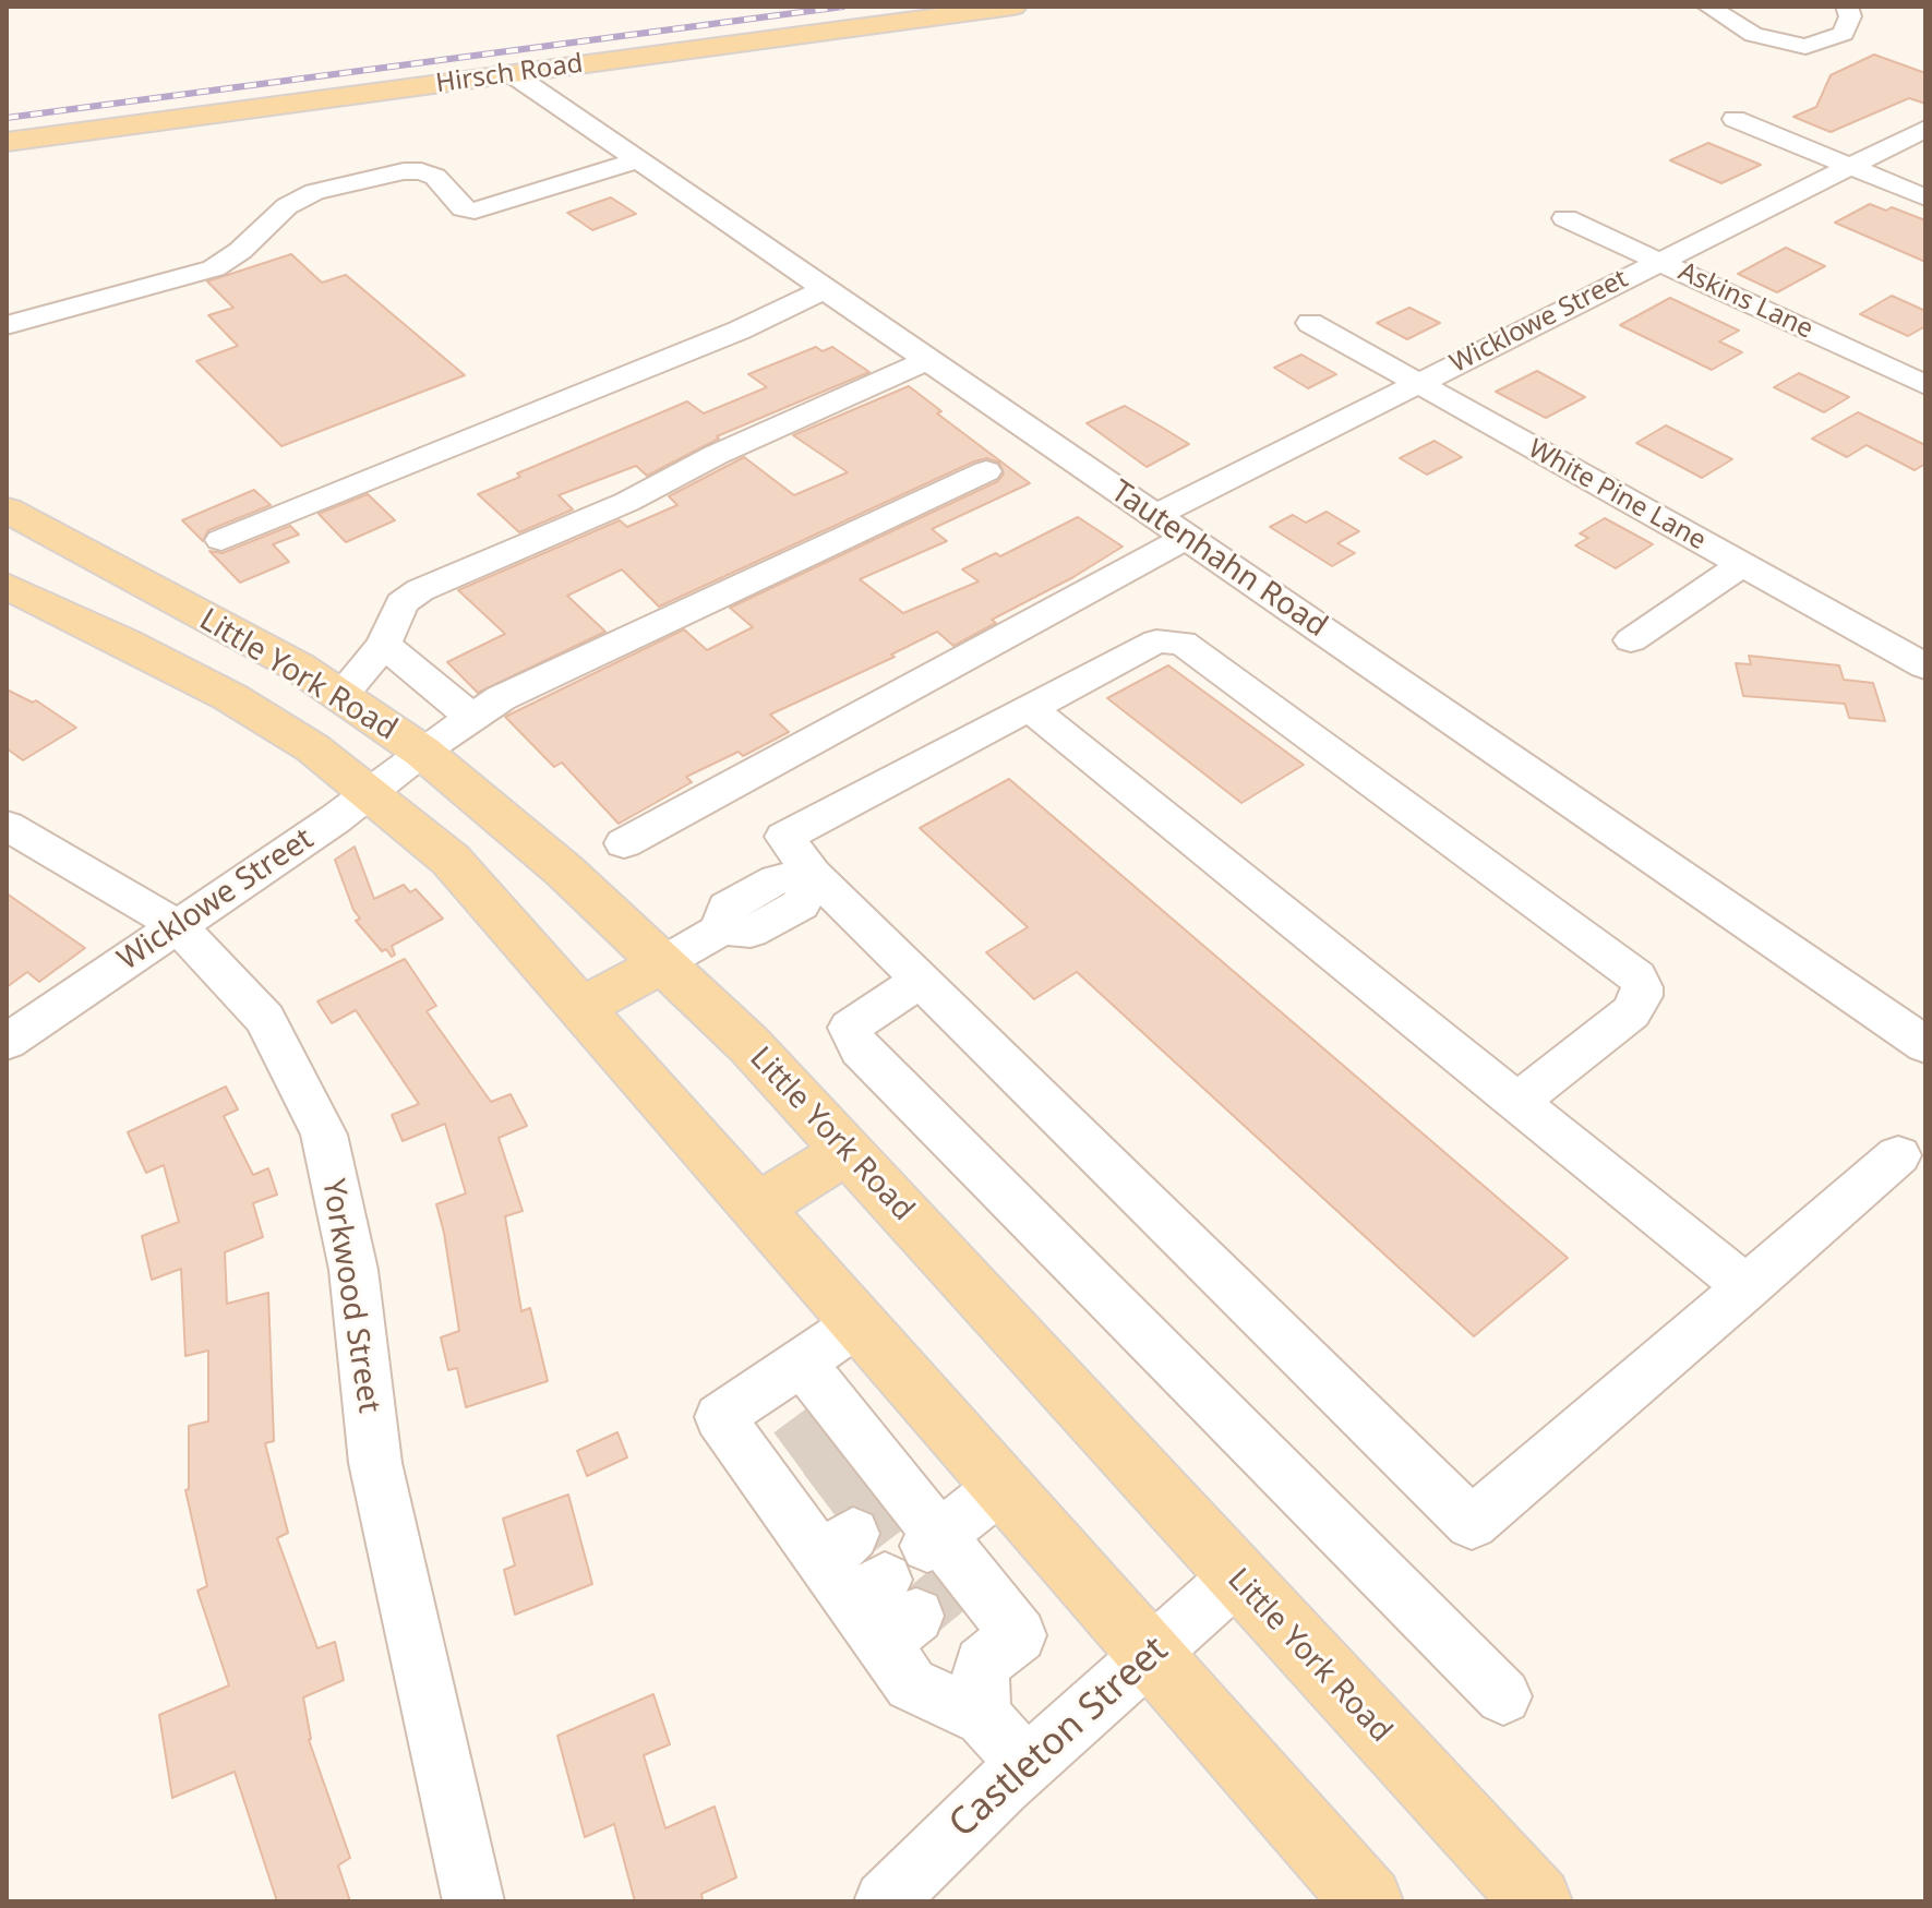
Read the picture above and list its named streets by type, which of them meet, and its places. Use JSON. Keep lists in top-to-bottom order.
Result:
{
  "streets": {
    "main road": ["Hirsch Road", "Little York Road"],
    "street": [
      "Askins Lane",
      "Wicklowe Street",
      "White Pine Lane",
      "Tautenhahn Road",
      "Yorkwood Street",
      "Castleton Street"
    ]
  },
  "crossings": [
    ["Hirsch Road", "Tautenhahn Road"],
    ["Askins Lane", "Wicklowe Street"],
    ["Wicklowe Street", "White Pine Lane"],
    ["Wicklowe Street", "Tautenhahn Road"],
    ["Wicklowe Street", "Little York Road"],
    ["Wicklowe Street", "Yorkwood Street"],
    ["Little York Road", "Castleton Street"]
  ]
}
